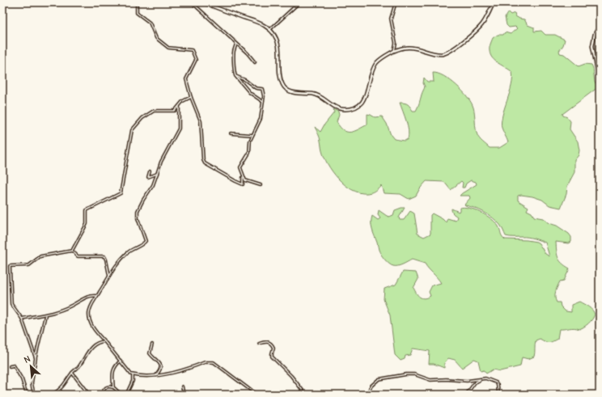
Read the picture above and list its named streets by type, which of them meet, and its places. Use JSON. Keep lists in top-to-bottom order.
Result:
{
  "north": "top left"
}
